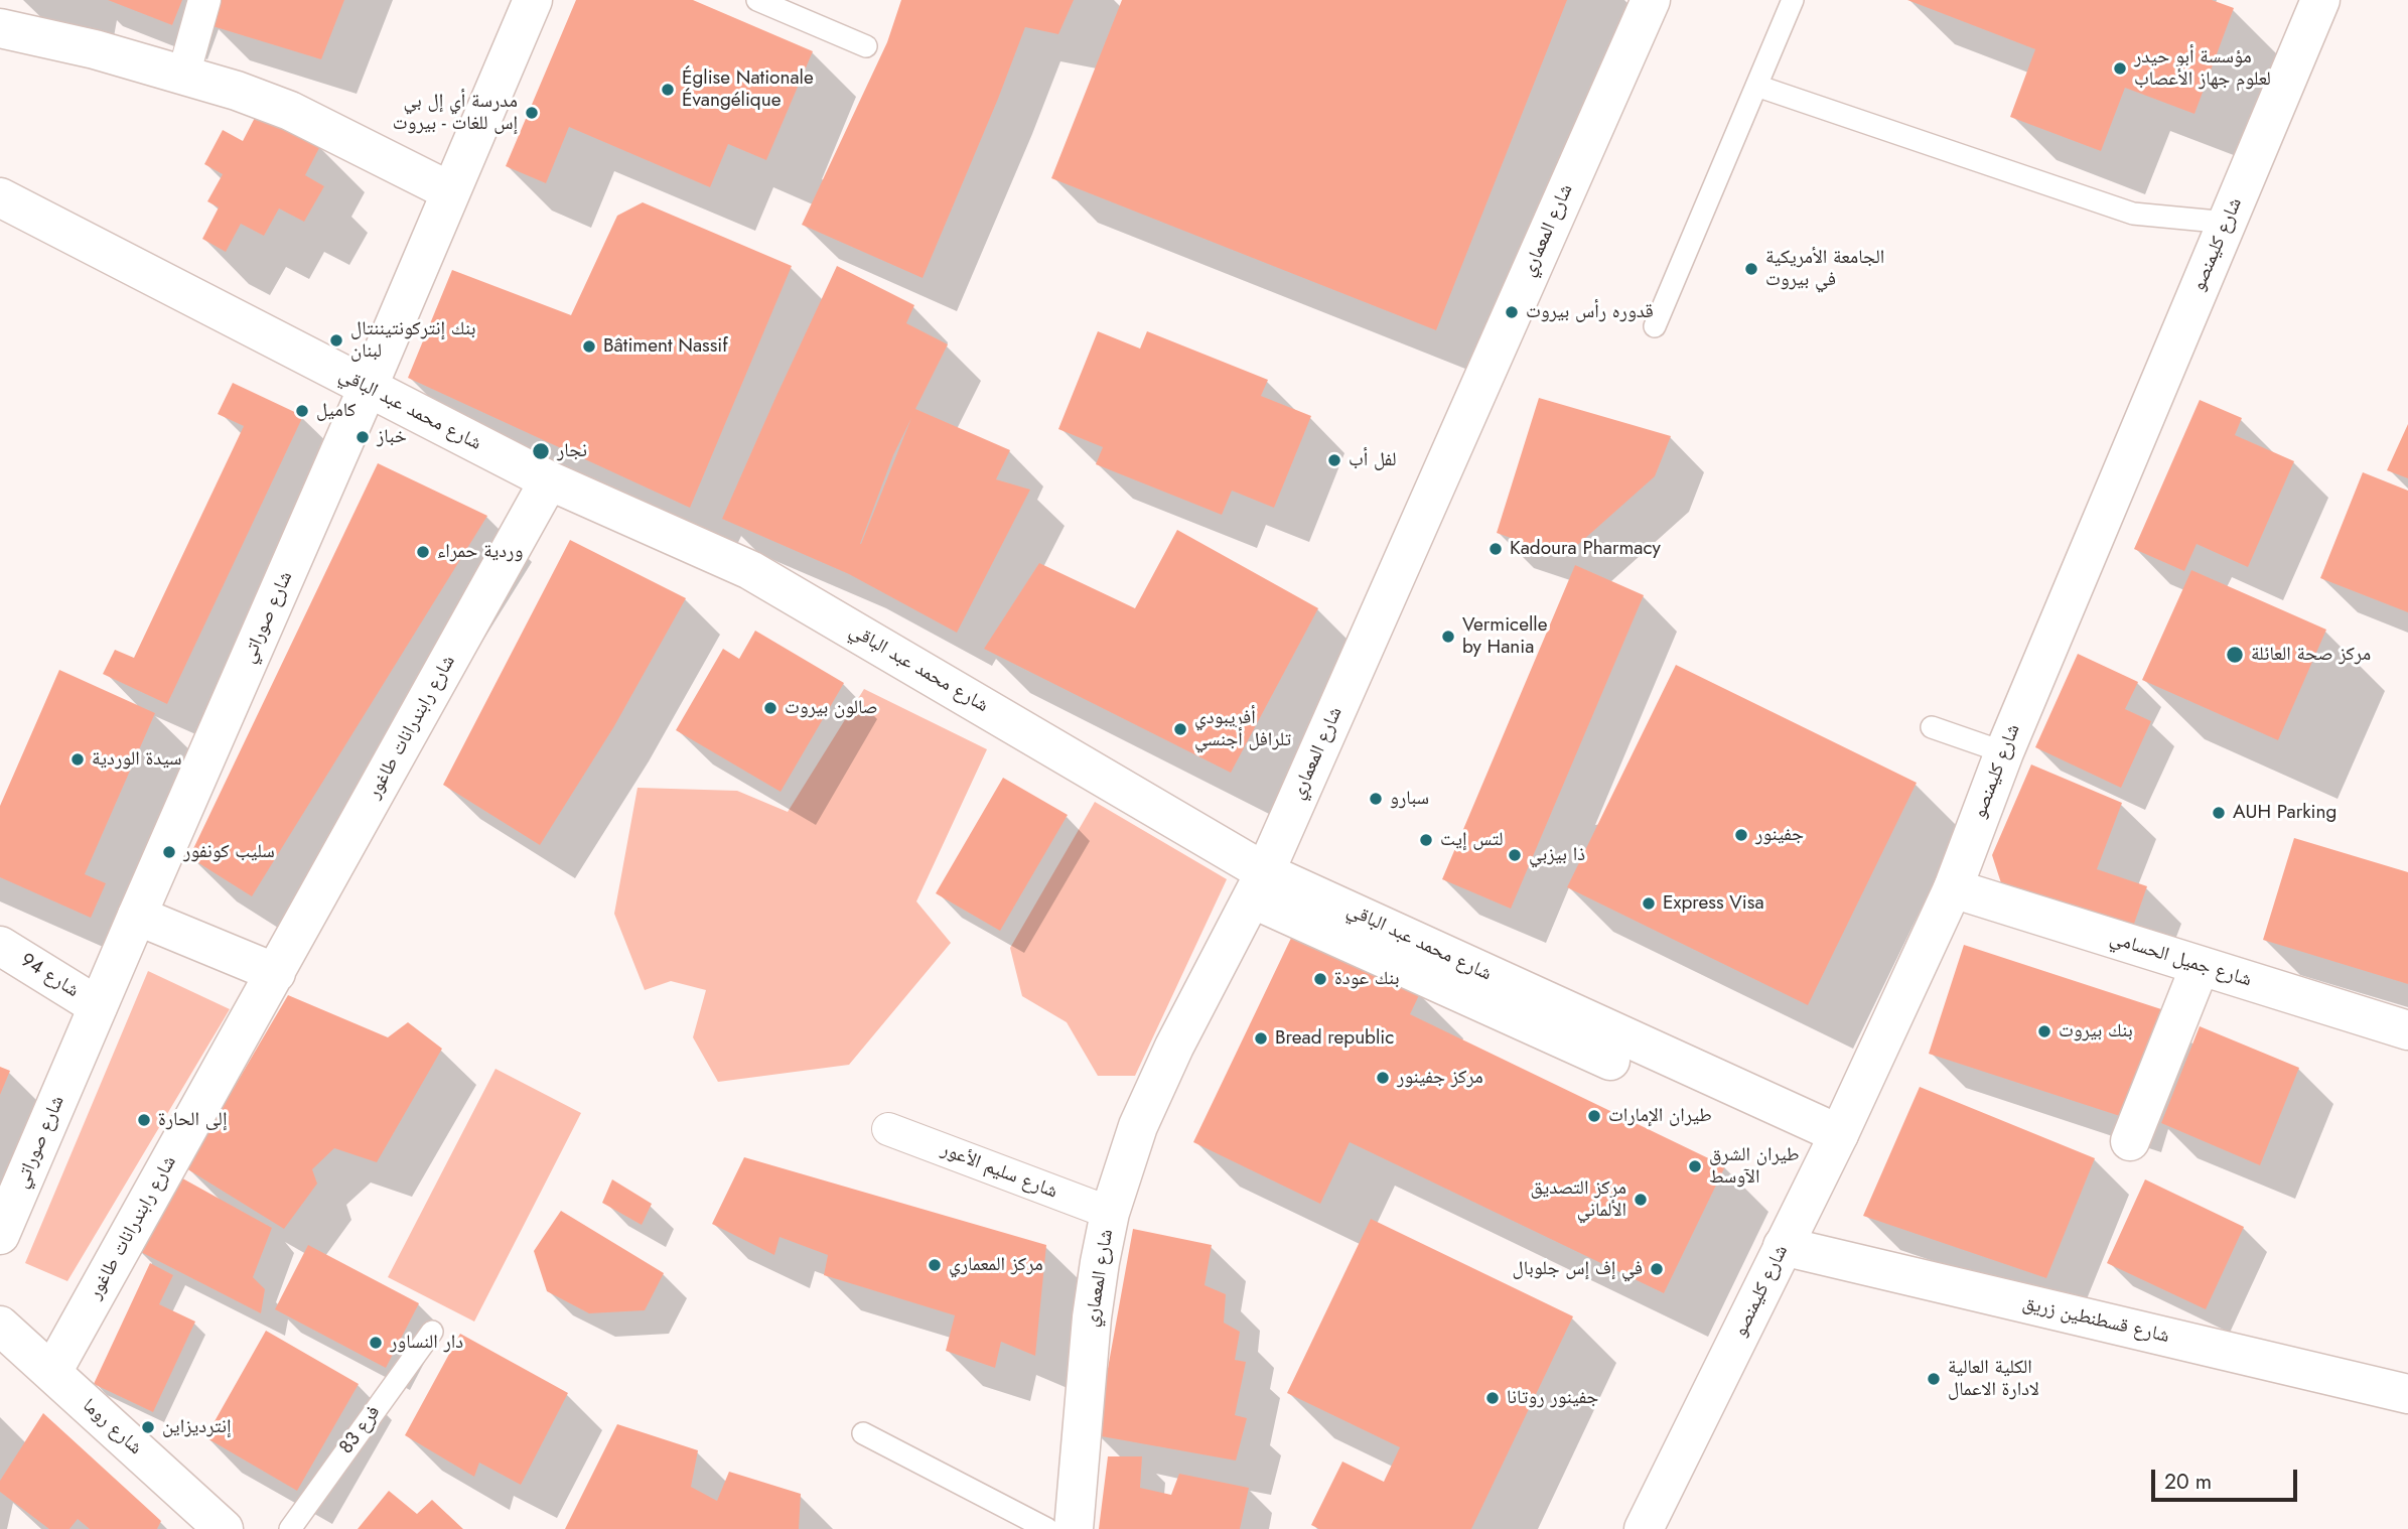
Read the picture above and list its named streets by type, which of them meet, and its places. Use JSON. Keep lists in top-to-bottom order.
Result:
{
  "streets": {
    "street": [
      "شارع المعماري",
      "شارع كليمنصو",
      "شارع محمد عبد الباقي",
      "شارع صوراتي",
      "شارع رابندرانات طاغور",
      "شارع جميل الحسامي",
      "شارع 94",
      "شارع سليم الأعور",
      "شارع قسطنطين زريق",
      "شارع روما"
    ],
    "lane": ["فرع 83"]
  },
  "crossings": [
    ["شارع المعماري", "شارع محمد عبد الباقي"],
    ["شارع المعماري", "شارع سليم الأعور"],
    ["شارع كليمنصو", "شارع محمد عبد الباقي"],
    ["شارع كليمنصو", "شارع جميل الحسامي"],
    ["شارع كليمنصو", "شارع قسطنطين زريق"],
    ["شارع محمد عبد الباقي", "شارع صوراتي"],
    ["شارع محمد عبد الباقي", "شارع رابندرانات طاغور"],
    ["شارع صوراتي", "شارع 94"],
    ["شارع رابندرانات طاغور", "شارع روما"]
  ],
  "places": [
    "مؤسسة أبو حيدر لعلوم جهاز الأعصاب",
    "Église Nationale Évangélique",
    "مدرسة أي إل بي إس للغات - بيروت",
    "الجامعة الأمريكية في بيروت",
    "قدوره رأس بيروت",
    "بنك إنتركونتيننتال لبنان",
    "Bâtiment Nassif",
    "كاميل",
    "خباز",
    "نجار",
    "لفل أب",
    "Kadoura Pharmacy",
    "وردية حمراء",
    "Vermicelle by Hania",
    "مركز صحة العائلة",
    "صالون بيروت",
    "أفريبودي تلرافل أجنسي",
    "سيدة الوردية",
    "سبارو",
    "AUH Parking",
    "جفينور",
    "لتس إيت",
    "سليب كونفور",
    "ذا بيزبي",
    "Express Visa",
    "بنك عودة",
    "بنك بيروت",
    "Bread republic",
    "مركز جفينور",
    "طيران الإمارات",
    "إلی الحارة",
    "طيران الشرق الآوسط",
    "مركز التصديق الألماني",
    "مركز المعماري",
    "في إف إس جلوبال",
    "دار النساور",
    "الكلية العالية لادارة الاعمال",
    "جفينور روتانا",
    "إنترديزاين"
  ],
  "scale_bar": "20 m"
}
